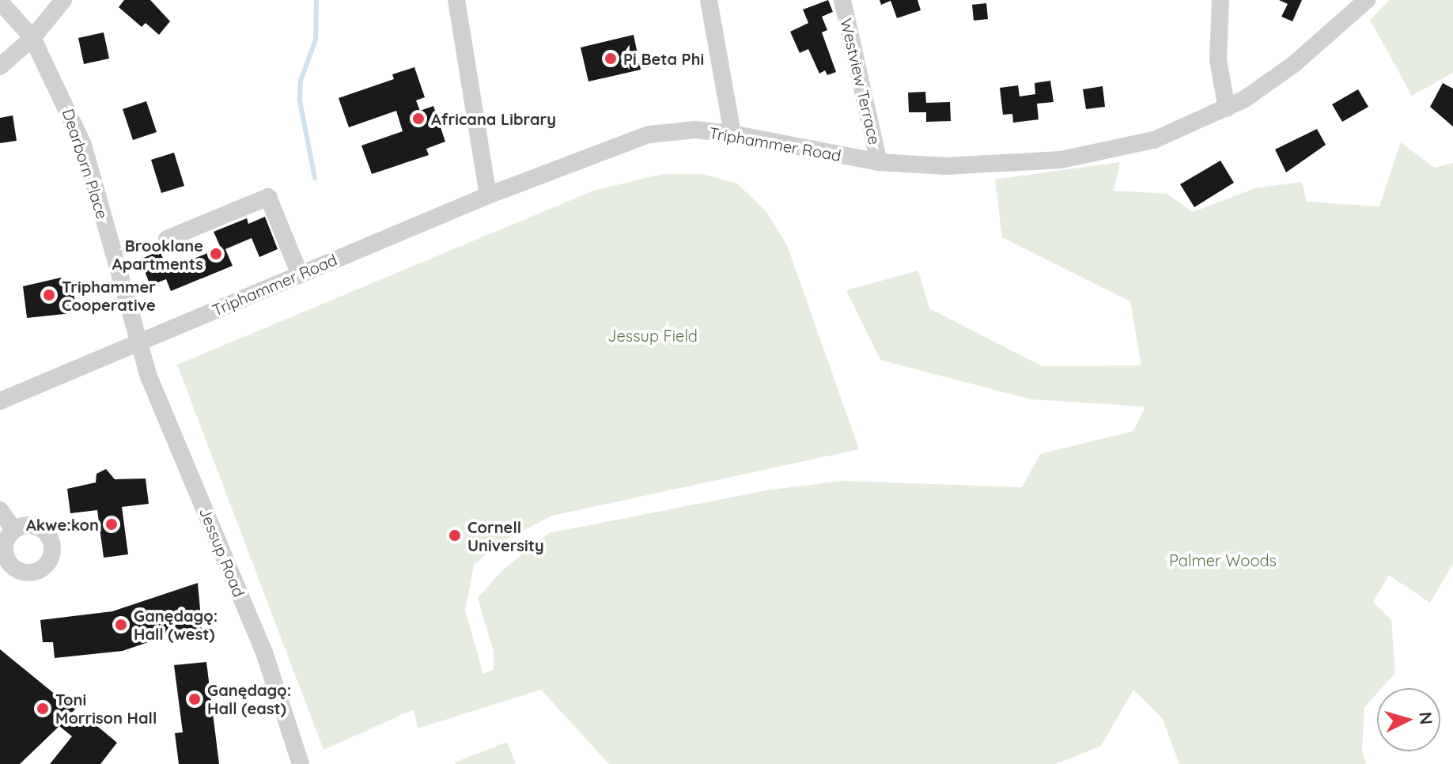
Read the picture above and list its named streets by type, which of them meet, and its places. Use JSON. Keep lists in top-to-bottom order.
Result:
{
  "streets": {
    "street": [
      "Westview Terrace",
      "Triphammer Road",
      "Dearborn Place",
      "Jessup Road"
    ]
  },
  "crossings": [
    ["Westview Terrace", "Triphammer Road"],
    ["Triphammer Road", "Dearborn Place"],
    ["Triphammer Road", "Jessup Road"],
    ["Dearborn Place", "Jessup Road"]
  ],
  "parks": ["Jessup Field", "Palmer Woods"],
  "places": [
    "Pi Beta Phi",
    "Africana Library",
    "Brooklane Apartments",
    "Triphammer Cooperative",
    "Akwe:kon",
    "Cornell University",
    "Ganędagǫ: Hall (west)",
    "Ganędagǫ: Hall (east)",
    "Toni Morrison Hall"
  ],
  "north": "right"
}
